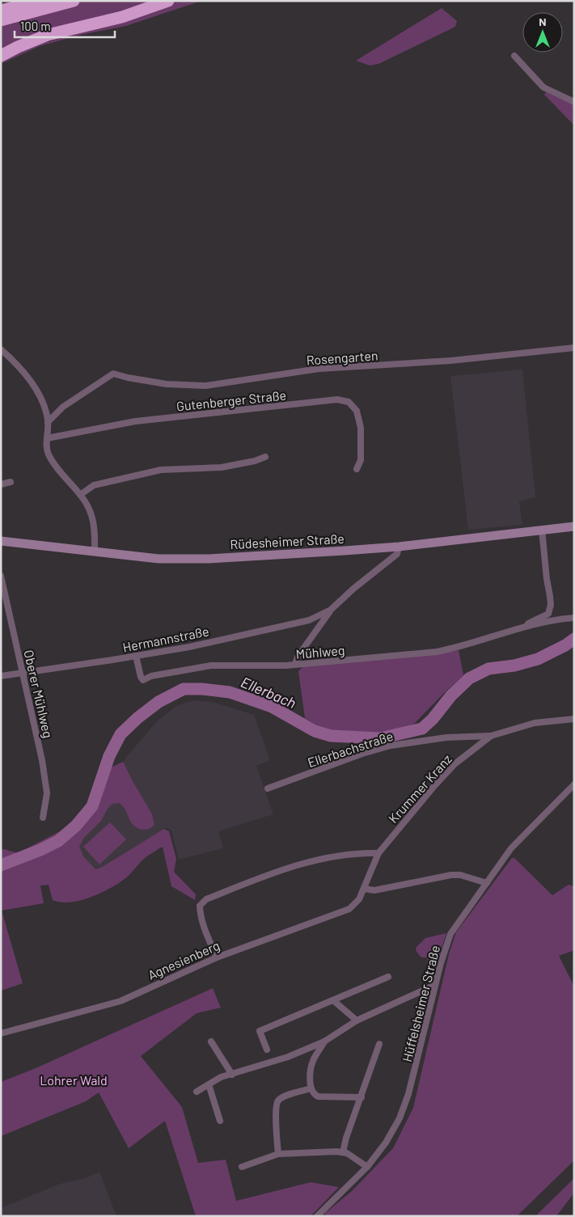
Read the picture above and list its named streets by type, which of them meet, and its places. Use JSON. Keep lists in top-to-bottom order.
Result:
{
  "streets": {
    "street": [
      "Rosengarten",
      "Gutenberger Straße",
      "Rüdesheimer Straße",
      "Hermannstraße",
      "Mühlweg",
      "Oberer Mühlweg",
      "Ellerbachstraße",
      "Krummer Kranz",
      "Agnesienberg",
      "Hüffelsheimer Straße"
    ]
  },
  "crossings": [
    ["Rüdesheimer Straße", "Hermannstraße"],
    ["Rüdesheimer Straße", "Mühlweg"],
    ["Hermannstraße", "Mühlweg"],
    ["Hermannstraße", "Oberer Mühlweg"],
    ["Ellerbachstraße", "Krummer Kranz"],
    ["Krummer Kranz", "Agnesienberg"]
  ],
  "water": ["Ellerbach"],
  "parks": ["Lohrer Wald"],
  "scale_bar": "100 m",
  "north": "top"
}
